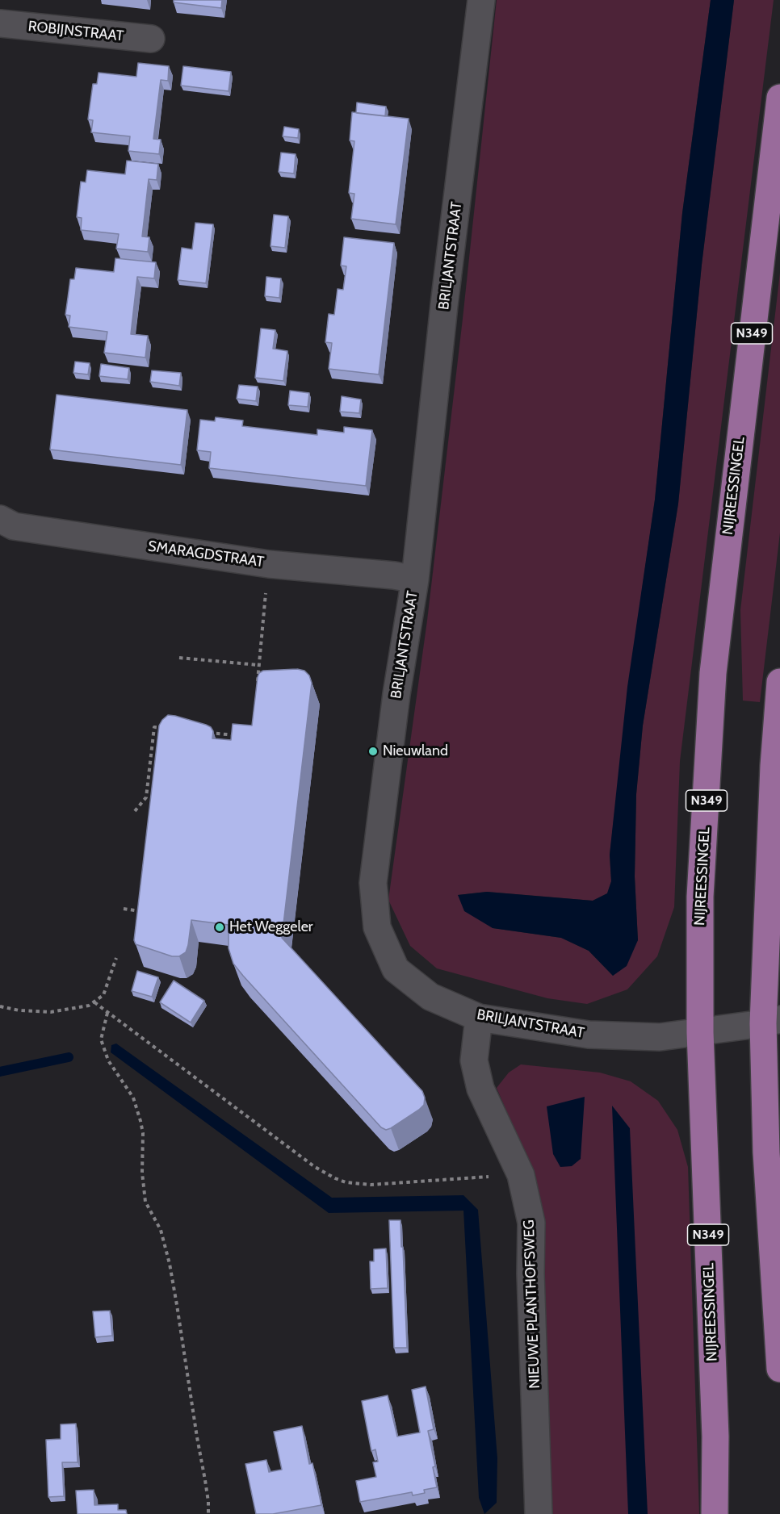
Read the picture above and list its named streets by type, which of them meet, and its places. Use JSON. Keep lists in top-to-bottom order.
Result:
{
  "streets": {
    "main road": ["N349", "NIJREESSINGEL"],
    "street": [
      "ROBIJNSTRAAT",
      "BRILJANTSTRAAT",
      "SMARAGDSTRAAT",
      "NIEUWE PLANTHOFSWEG"
    ]
  },
  "crossings": [
    ["BRILJANTSTRAAT", "NIJREESSINGEL"],
    ["BRILJANTSTRAAT", "SMARAGDSTRAAT"],
    ["BRILJANTSTRAAT", "NIEUWE PLANTHOFSWEG"]
  ],
  "places": ["Nieuwland", "Het Weggeler"]
}
